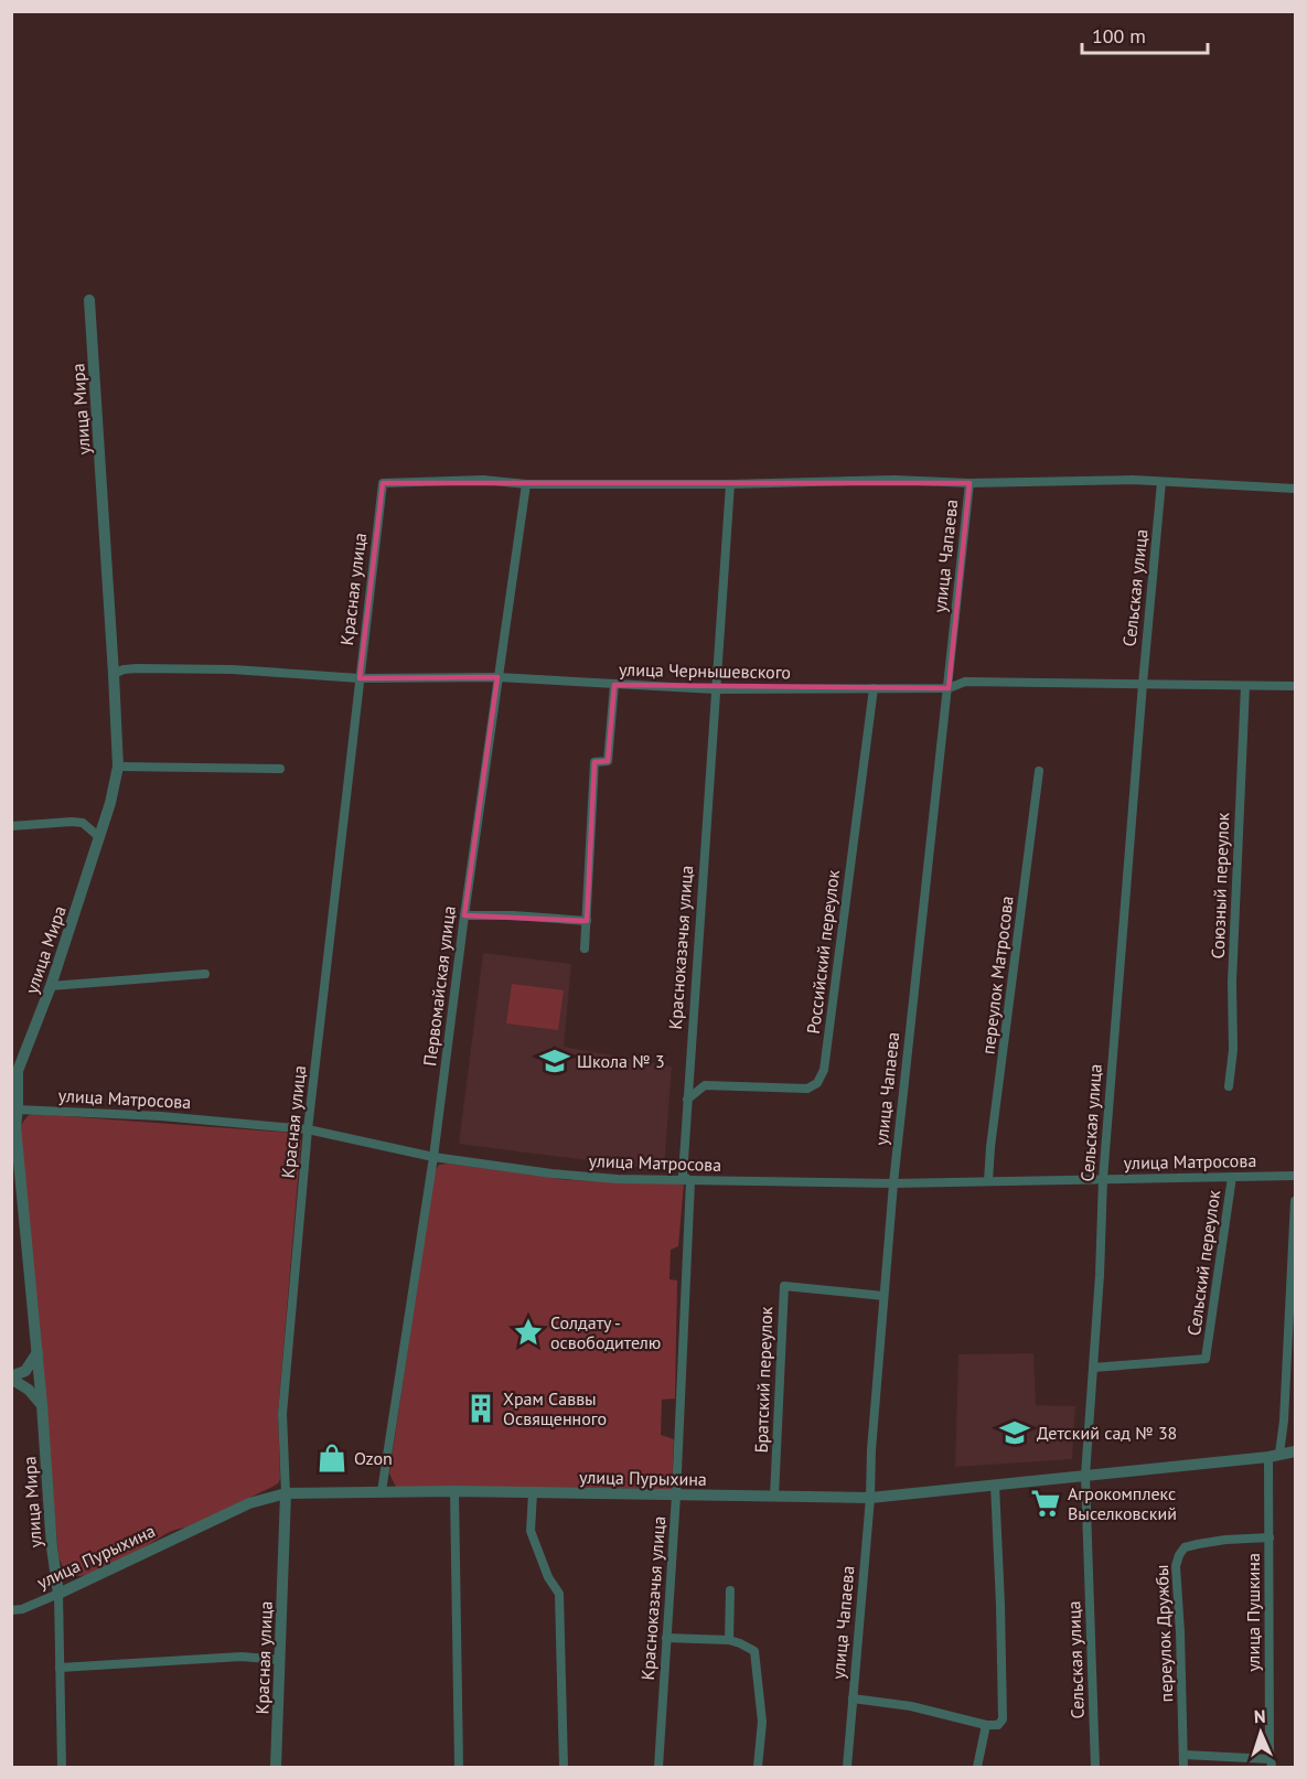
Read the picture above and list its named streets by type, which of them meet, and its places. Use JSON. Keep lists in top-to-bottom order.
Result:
{
  "streets": {
    "street": [
      "улица Мира",
      "улица Чапаева",
      "Сельская улица",
      "Красная улица",
      "улица Чернышевского",
      "Союзный переулок",
      "Красноказачья улица",
      "Российский переулок",
      "переулок Матросова",
      "Первомайская улица",
      "улица Матросова",
      "Сельский переулок",
      "Братский переулок",
      "улица Пурыхина",
      "улица Пушкина",
      "переулок Дружбы"
    ]
  },
  "crossings": [
    ["улица Мира", "улица Чернышевского"],
    ["улица Мира", "улица Матросова"],
    ["улица Мира", "улица Пурыхина"],
    ["улица Чапаева", "Сельская улица"],
    ["улица Чапаева", "Красная улица"],
    ["улица Чапаева", "улица Чернышевского"],
    ["улица Чапаева", "Красноказачья улица"],
    ["улица Чапаева", "Первомайская улица"],
    ["улица Чапаева", "улица Матросова"],
    ["улица Чапаева", "Братский переулок"],
    ["улица Чапаева", "улица Пурыхина"],
    ["Сельская улица", "улица Чернышевского"],
    ["Сельская улица", "улица Матросова"],
    ["Сельская улица", "Сельский переулок"],
    ["Сельская улица", "улица Пурыхина"],
    ["Красная улица", "улица Чернышевского"],
    ["Красная улица", "улица Матросова"],
    ["Красная улица", "улица Пурыхина"],
    ["улица Чернышевского", "Союзный переулок"],
    ["улица Чернышевского", "Красноказачья улица"],
    ["улица Чернышевского", "Российский переулок"],
    ["улица Чернышевского", "Первомайская улица"],
    ["Красноказачья улица", "Российский переулок"],
    ["Красноказачья улица", "улица Матросова"],
    ["Красноказачья улица", "улица Пурыхина"],
    ["переулок Матросова", "улица Матросова"],
    ["Первомайская улица", "улица Матросова"],
    ["Первомайская улица", "улица Пурыхина"],
    ["улица Матросова", "Сельский переулок"],
    ["Братский переулок", "улица Пурыхина"],
    ["улица Пурыхина", "улица Пушкина"],
    ["улица Пушкина", "переулок Дружбы"]
  ],
  "places": {
    "school or university": ["Школа № 3", "Детский сад № 38"],
    "place": ["Солдату - освободителю"],
    "building": ["Храм Саввы Освященного"],
    "shop": ["Ozon"],
    "supermarket": ["Агрокомплекс Выселковский"]
  },
  "scale_bar": "100 m",
  "north": "top"
}
